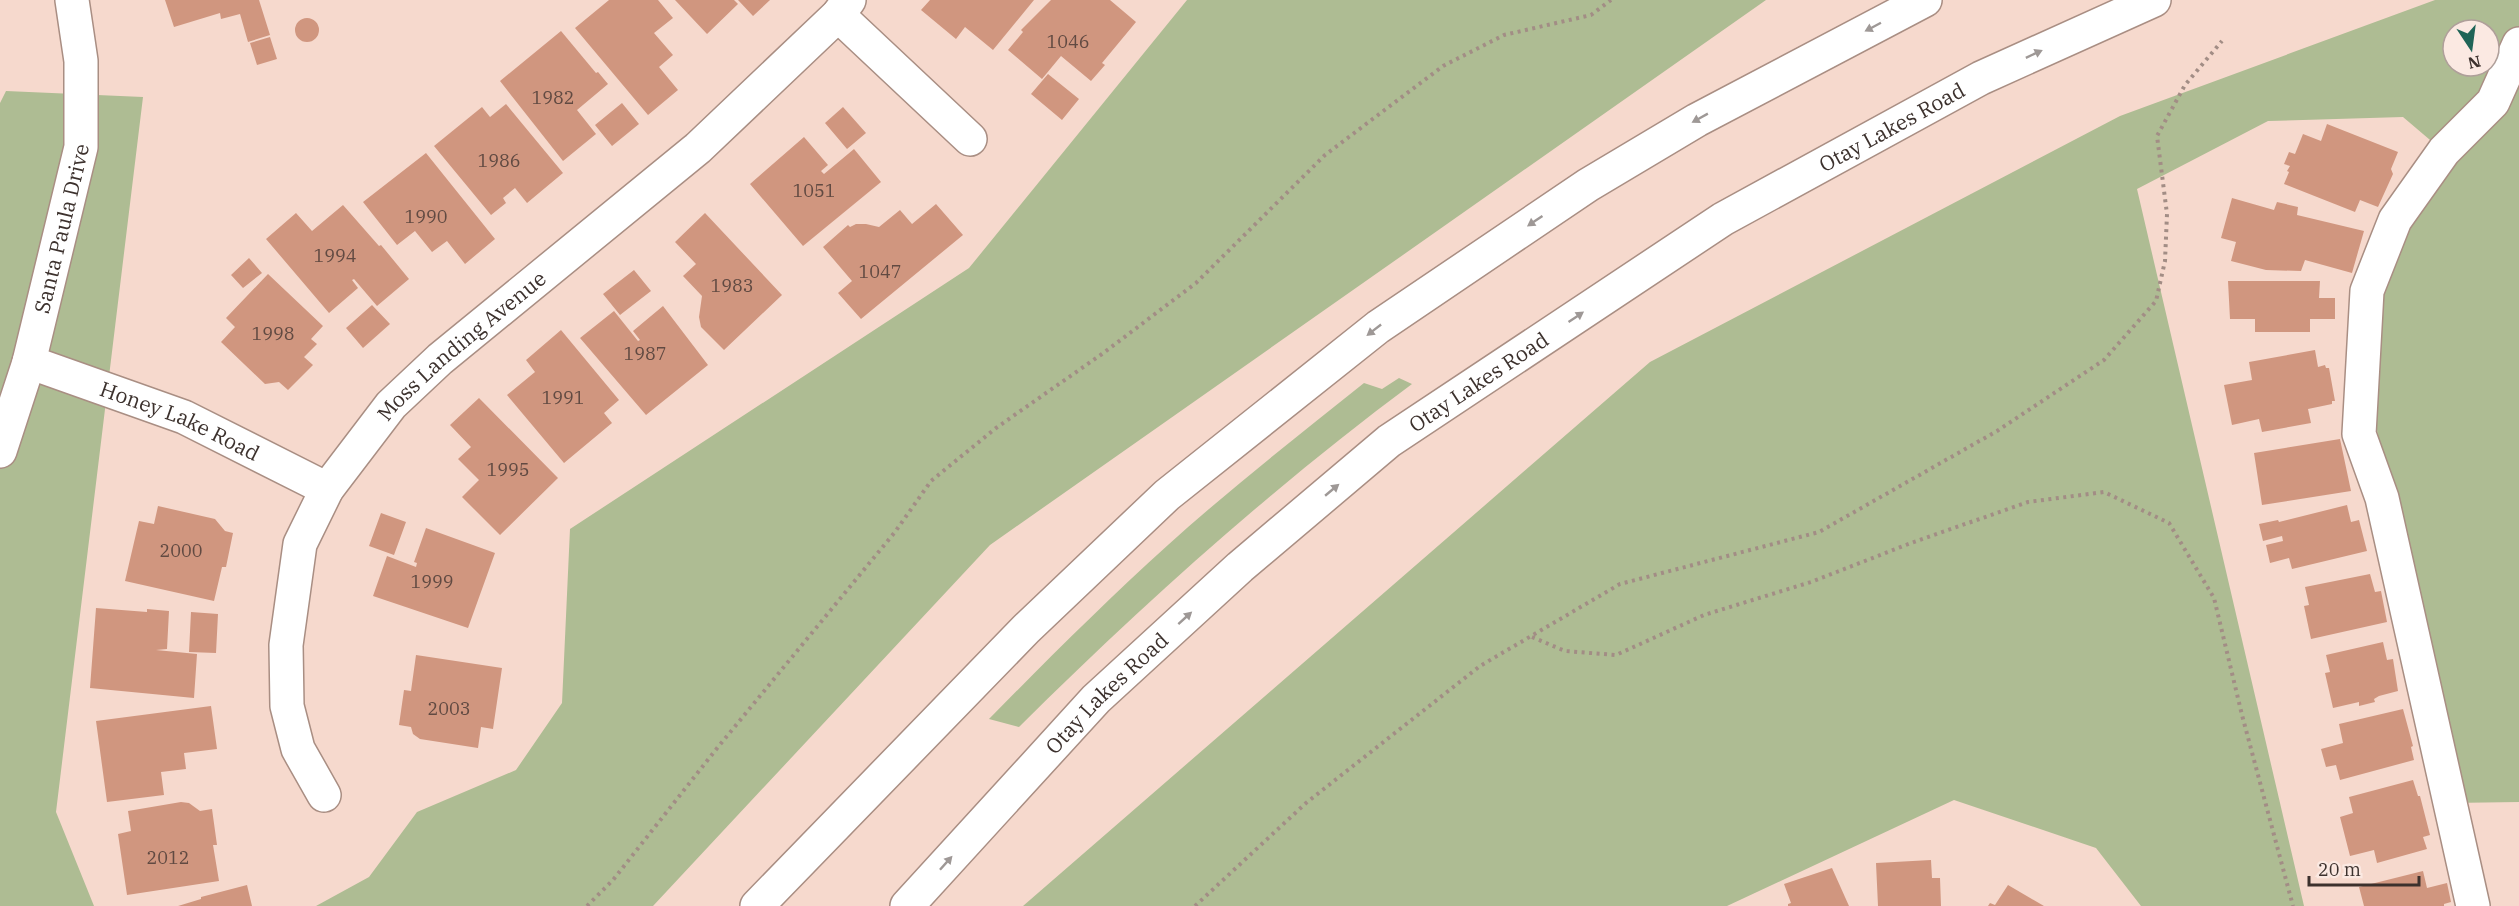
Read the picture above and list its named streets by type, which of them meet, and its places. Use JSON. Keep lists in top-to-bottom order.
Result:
{
  "streets": {
    "main road": [
      "Otay Lakes Road",
      "Santa Paula Drive",
      "Moss Landing Avenue",
      "Honey Lake Road"
    ]
  },
  "crossings": [
    ["Santa Paula Drive", "Honey Lake Road"],
    ["Moss Landing Avenue", "Honey Lake Road"]
  ],
  "house_numbers": [
    "1046",
    "1982",
    "1986",
    "1051",
    "1990",
    "1994",
    "1047",
    "1983",
    "1998",
    "1987",
    "1991",
    "1995",
    "2000",
    "1999",
    "2003",
    "2012"
  ],
  "scale_bar": "20 m",
  "north": "bottom"
}
